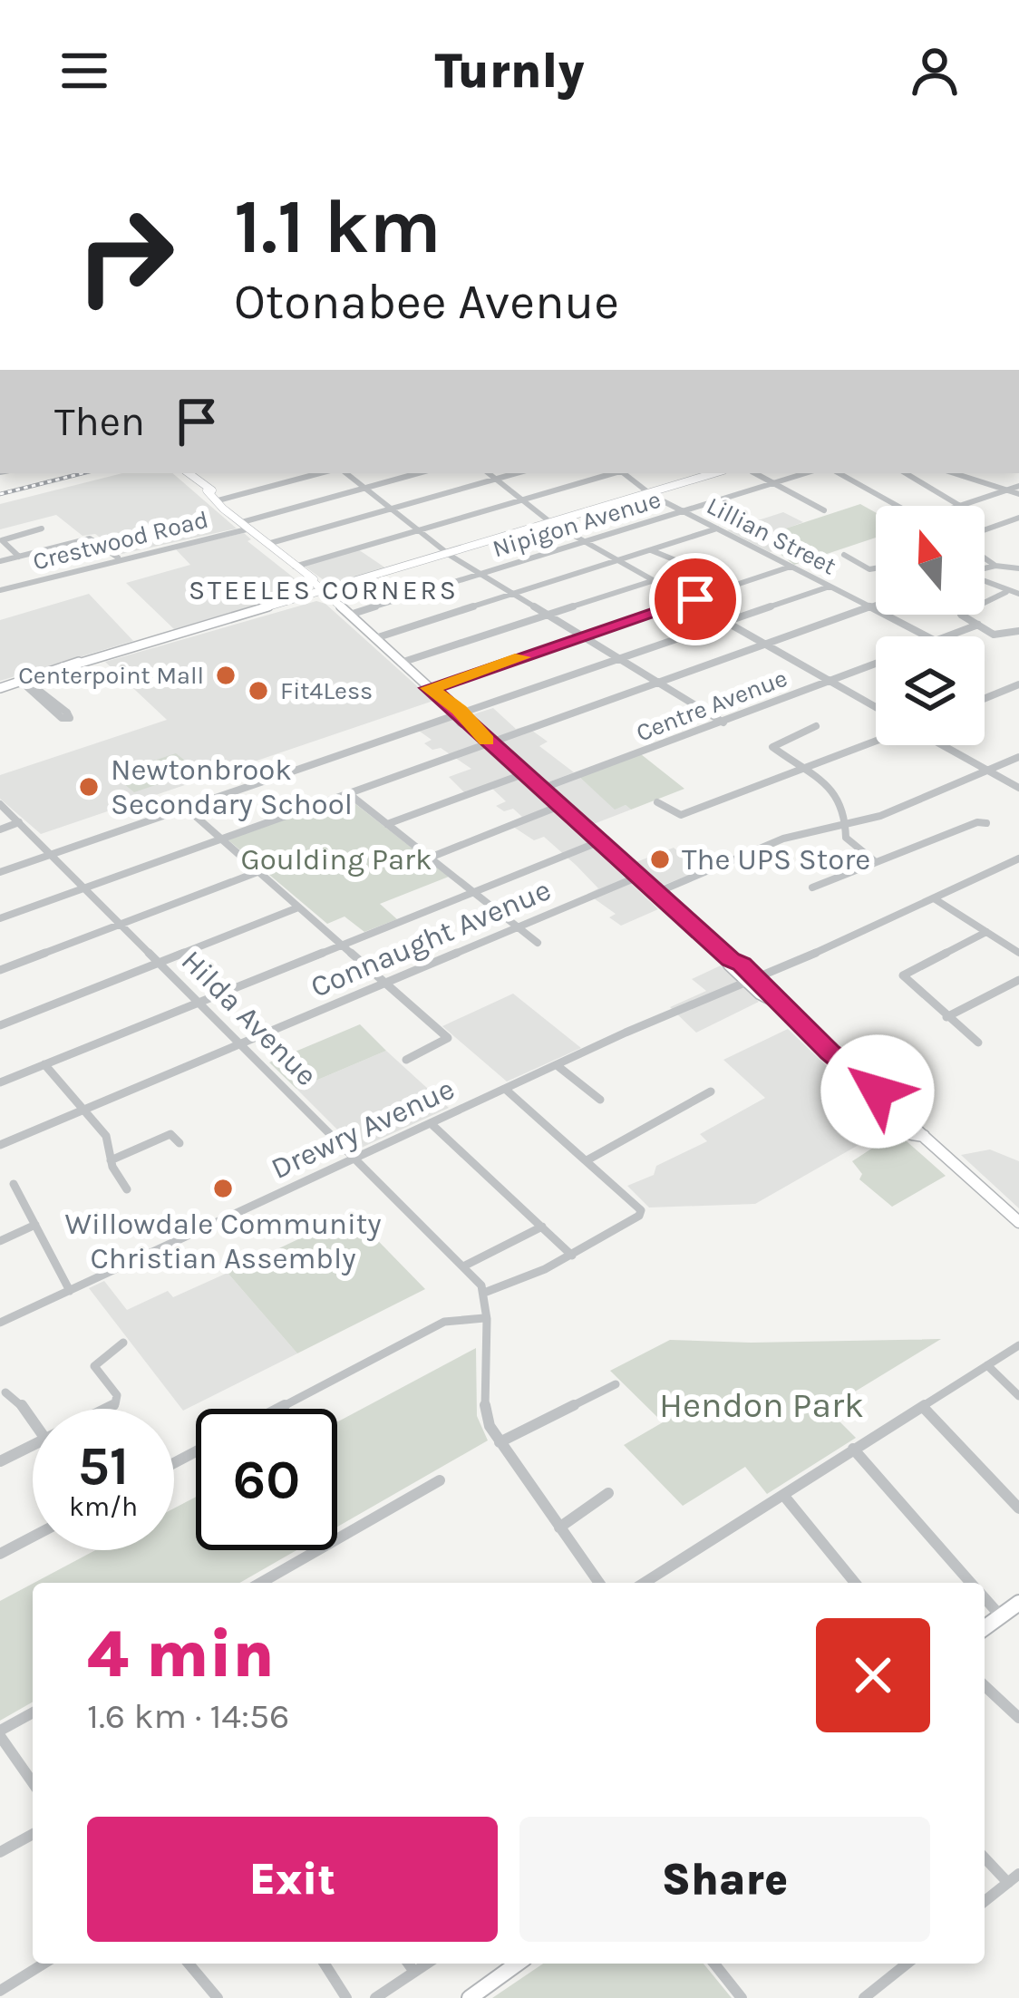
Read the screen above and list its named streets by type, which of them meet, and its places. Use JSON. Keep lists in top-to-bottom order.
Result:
{
  "streets": {
    "street": [
      "Nipigon Avenue",
      "Lillian Street",
      "Crestwood Road",
      "Centre Avenue",
      "Connaught Avenue",
      "Hilda Avenue",
      "Drewry Avenue"
    ]
  },
  "crossings": [
    ["Nipigon Avenue", "Lillian Street"],
    ["Connaught Avenue", "Hilda Avenue"],
    ["Hilda Avenue", "Drewry Avenue"]
  ],
  "districts": ["STEELES CORNERS"],
  "parks": ["Goulding Park", "Hendon Park"],
  "places": [
    "Centerpoint Mall",
    "Fit4Less",
    "Newtonbrook Secondary School",
    "The UPS Store",
    "Willowdale Community Christian Assembly"
  ],
  "north": "top",
  "page": {
    "header": "Turnly",
    "turn": ["1.1 km", "Otonabee Avenue"],
    "then": "Then",
    "speed": "51 km/h",
    "limit": "60",
    "heading": ["4 min", "1.6 km · 14:56"],
    "buttons": ["Exit", "Share"]
  }
}
